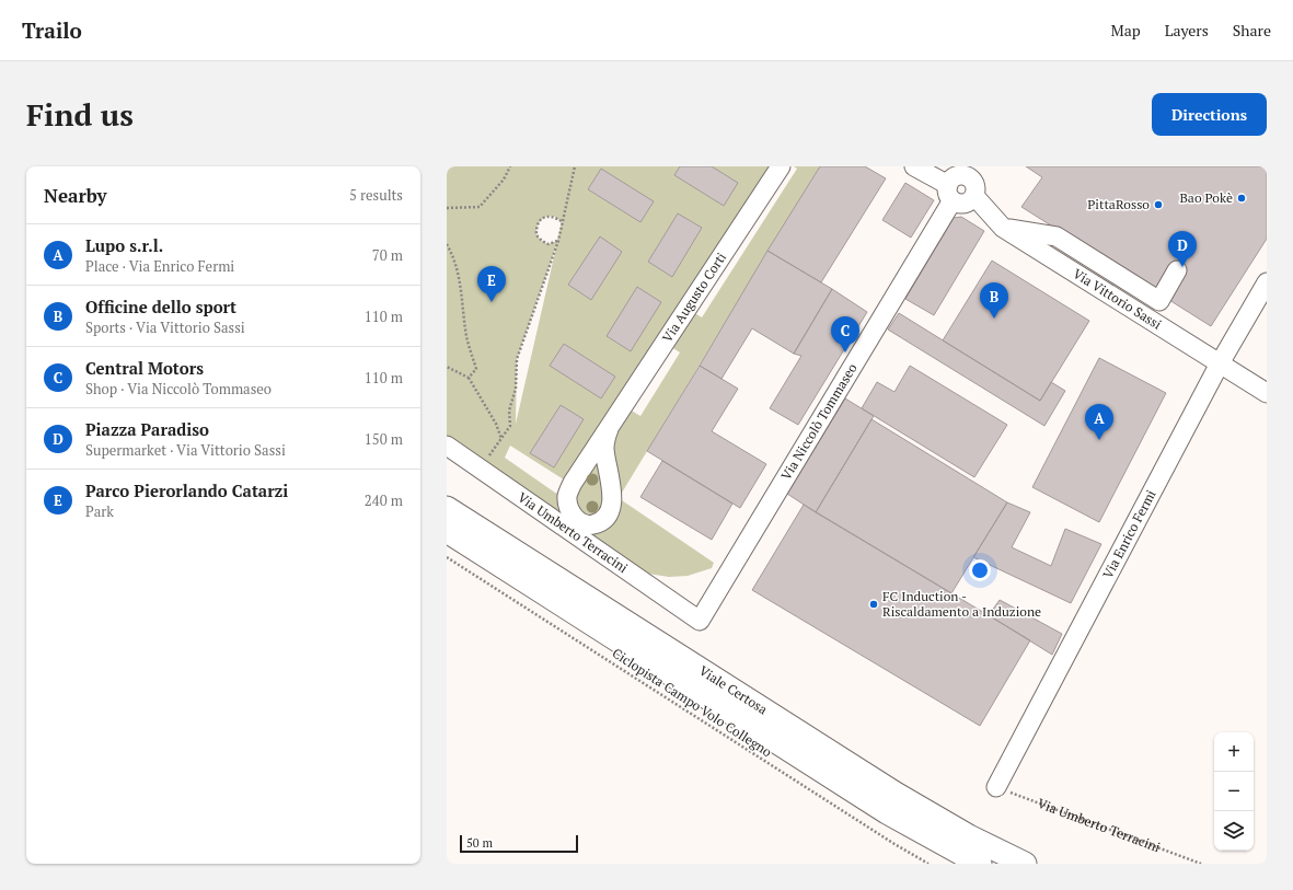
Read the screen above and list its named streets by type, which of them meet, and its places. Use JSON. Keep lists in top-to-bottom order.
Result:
{
  "streets": {
    "main road": ["Viale Certosa"],
    "street": [
      "Via Augusto Corti",
      "Via Vittorio Sassi",
      "Via Niccolò Tommaseo",
      "Via Umberto Terracini",
      "Via Enrico Fermi"
    ],
    "path": ["Ciclopista Campo Volo Collegno"]
  },
  "crossings": [
    ["Via Vittorio Sassi", "Via Niccolò Tommaseo"],
    ["Via Vittorio Sassi", "Via Enrico Fermi"],
    ["Via Niccolò Tommaseo", "Via Umberto Terracini"],
    ["Via Umberto Terracini", "Via Enrico Fermi"]
  ],
  "places": ["Bao Pokè", "PittaRosso", "FC Induction - Riscaldamento a Induzione"],
  "scale_bar": "50 m",
  "page": {
    "header": "Trailo",
    "nav": ["Map", "Layers", "Share"],
    "buttons": "Directions",
    "title": "Find us",
    "heading": ["Nearby", "5 results"],
    "list": [
      {
        "mark": "A",
        "name": "Lupo s.r.l.",
        "note": "Place · Via Enrico Fermi",
        "value": "70 m"
      },
      {
        "mark": "B",
        "name": "Officine dello sport",
        "note": "Sports · Via Vittorio Sassi",
        "value": "110 m"
      },
      {
        "mark": "C",
        "name": "Central Motors",
        "note": "Shop · Via Niccolò Tommaseo",
        "value": "110 m"
      },
      {
        "mark": "D",
        "name": "Piazza Paradiso",
        "note": "Supermarket · Via Vittorio Sassi",
        "value": "150 m"
      },
      {
        "mark": "E",
        "name": "Parco Pierorlando Catarzi",
        "note": "Park",
        "value": "240 m"
      }
    ],
    "pins": [
      "D",
      "E",
      "B",
      "C",
      "A"
    ],
    "map_buttons": ["+", "−"],
    "scale": "50 m"
  }
}
